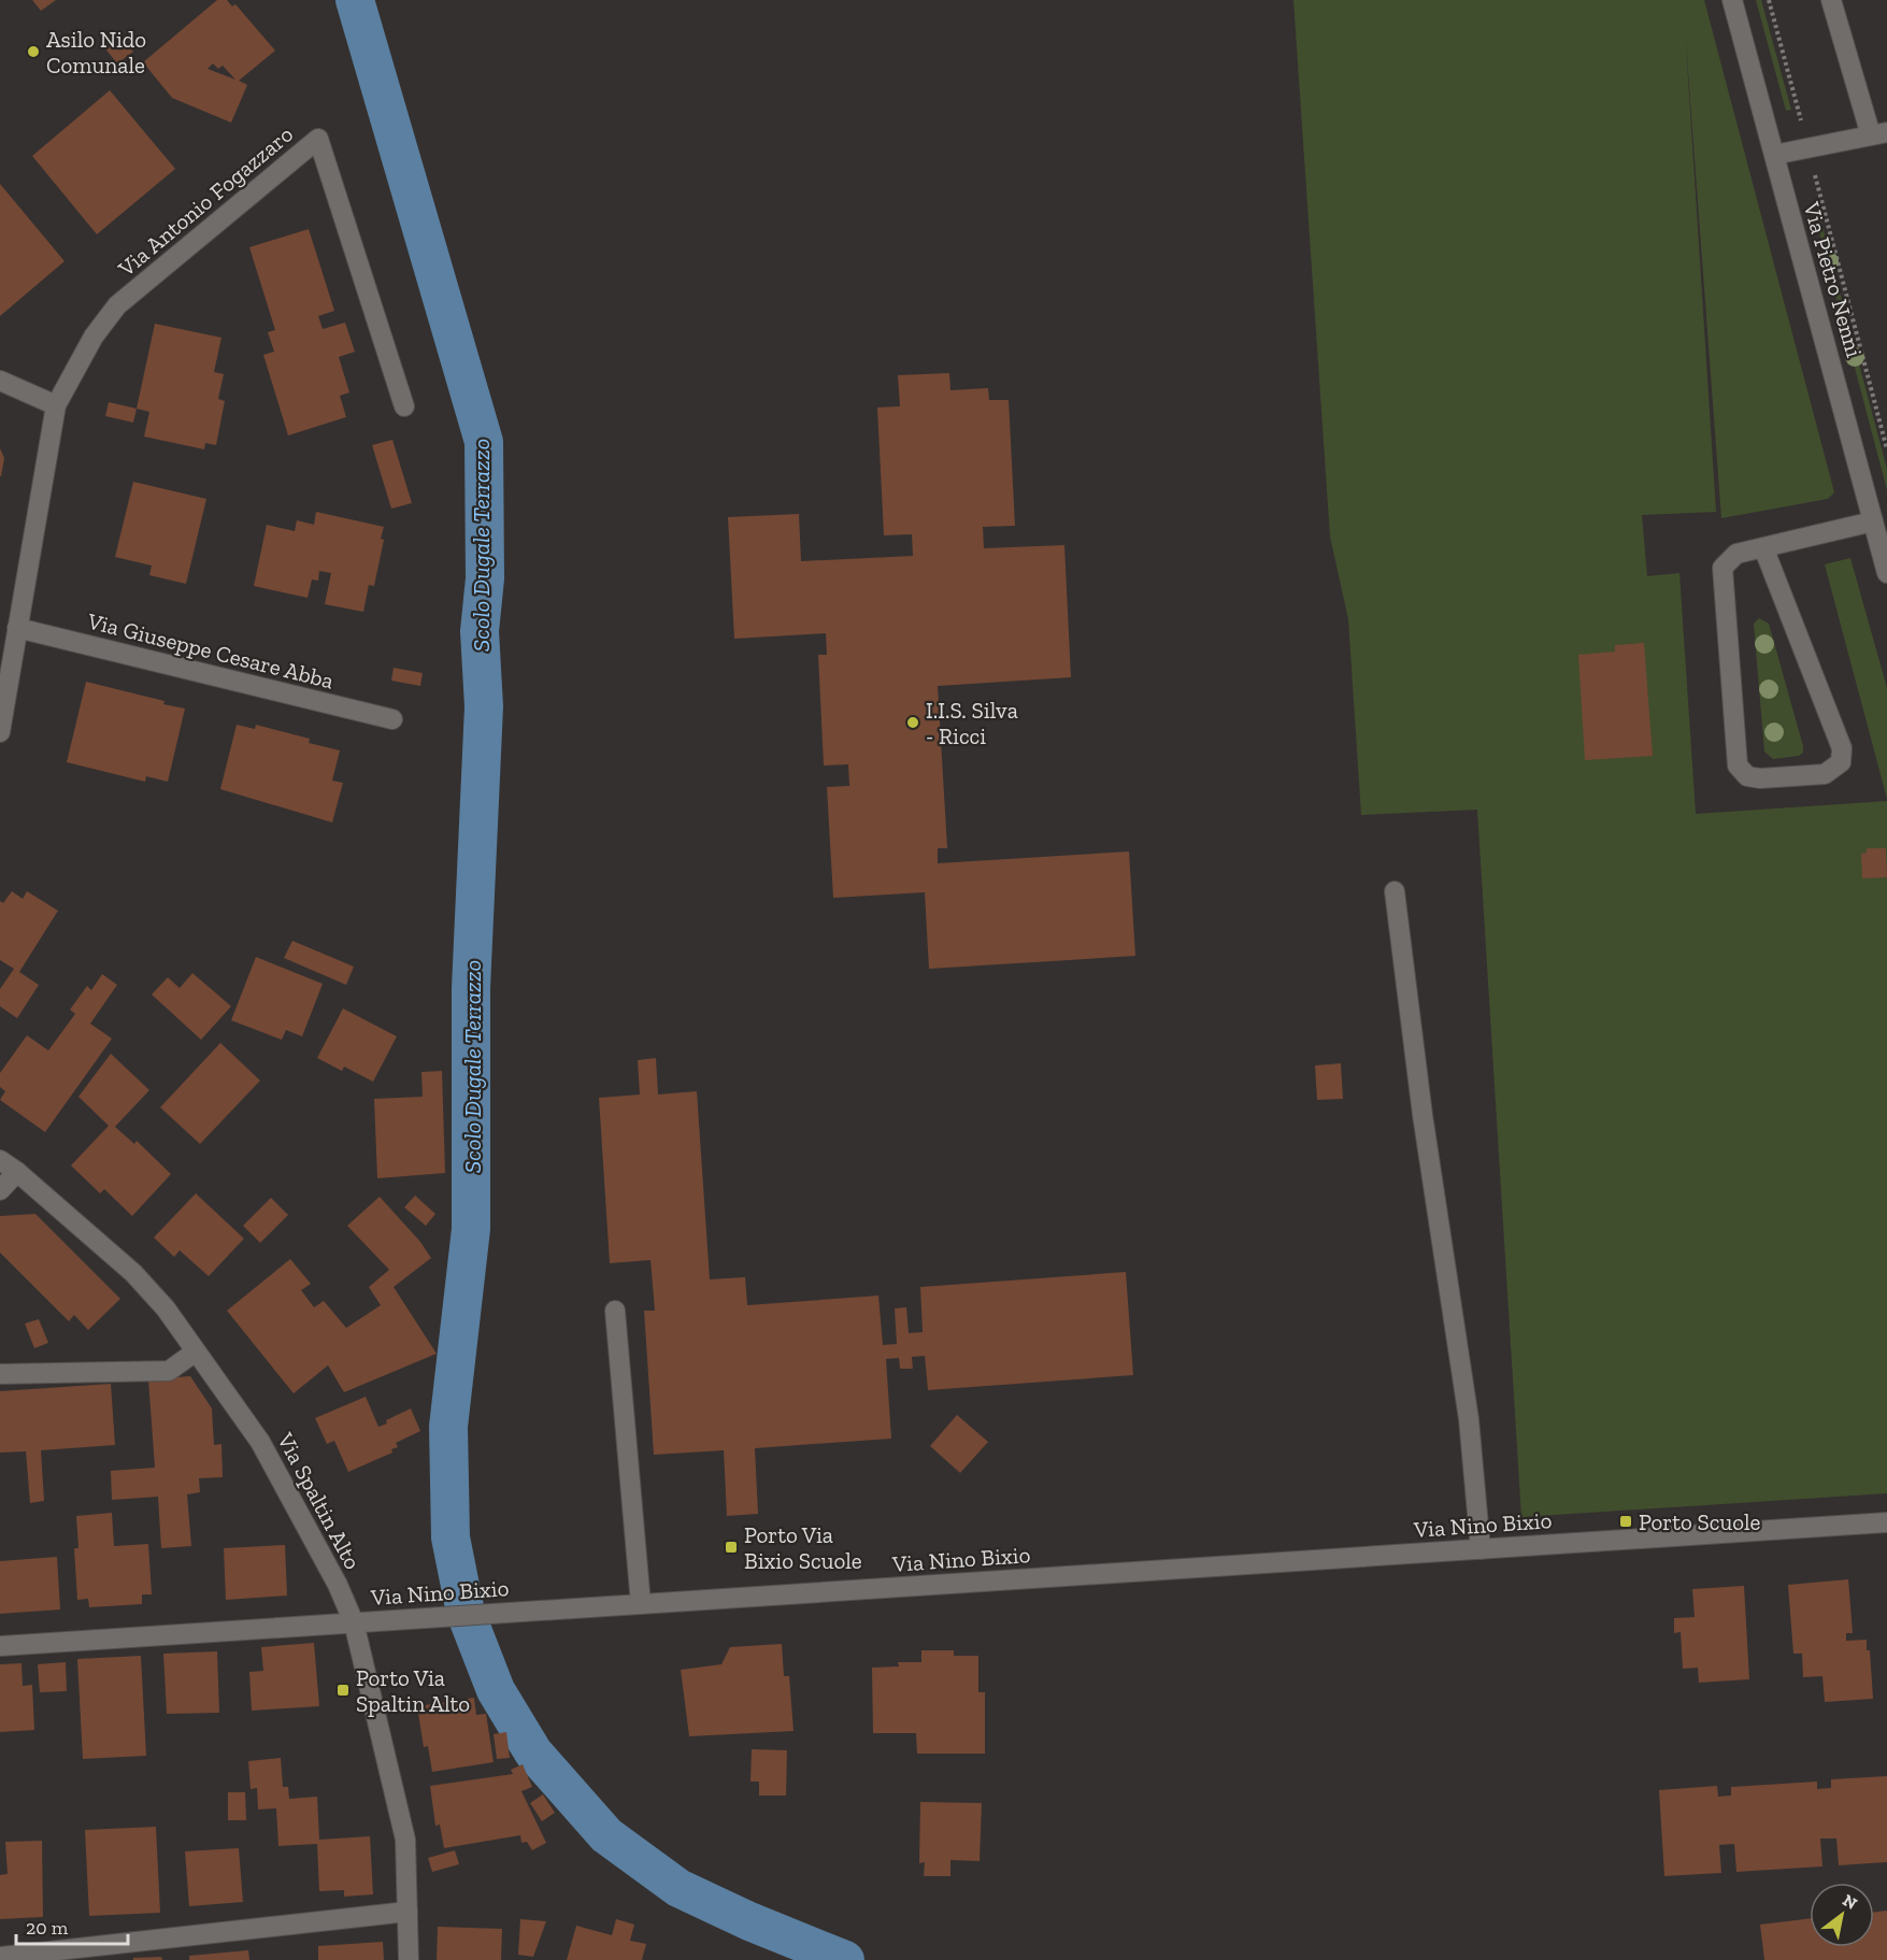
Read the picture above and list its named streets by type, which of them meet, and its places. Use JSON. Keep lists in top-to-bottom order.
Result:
{
  "streets": {
    "street": [
      "Via Antonio Fogazzaro",
      "Via Pietro Nenni",
      "Via Giuseppe Cesare Abba",
      "Via Spaltin Alto",
      "Via Nino Bixio"
    ]
  },
  "crossings": [
    ["Via Spaltin Alto", "Via Nino Bixio"]
  ],
  "water": ["Scolo Dugale Terrazzo"],
  "places": {
    "other": ["Asilo Nido Comunale", "I.I.S. Silva - Ricci"],
    "transit": ["Porto Scuole", "Porto Via Bixio Scuole", "Porto Via Spaltin Alto"]
  },
  "scale_bar": "20 m",
  "north": "top right"
}
